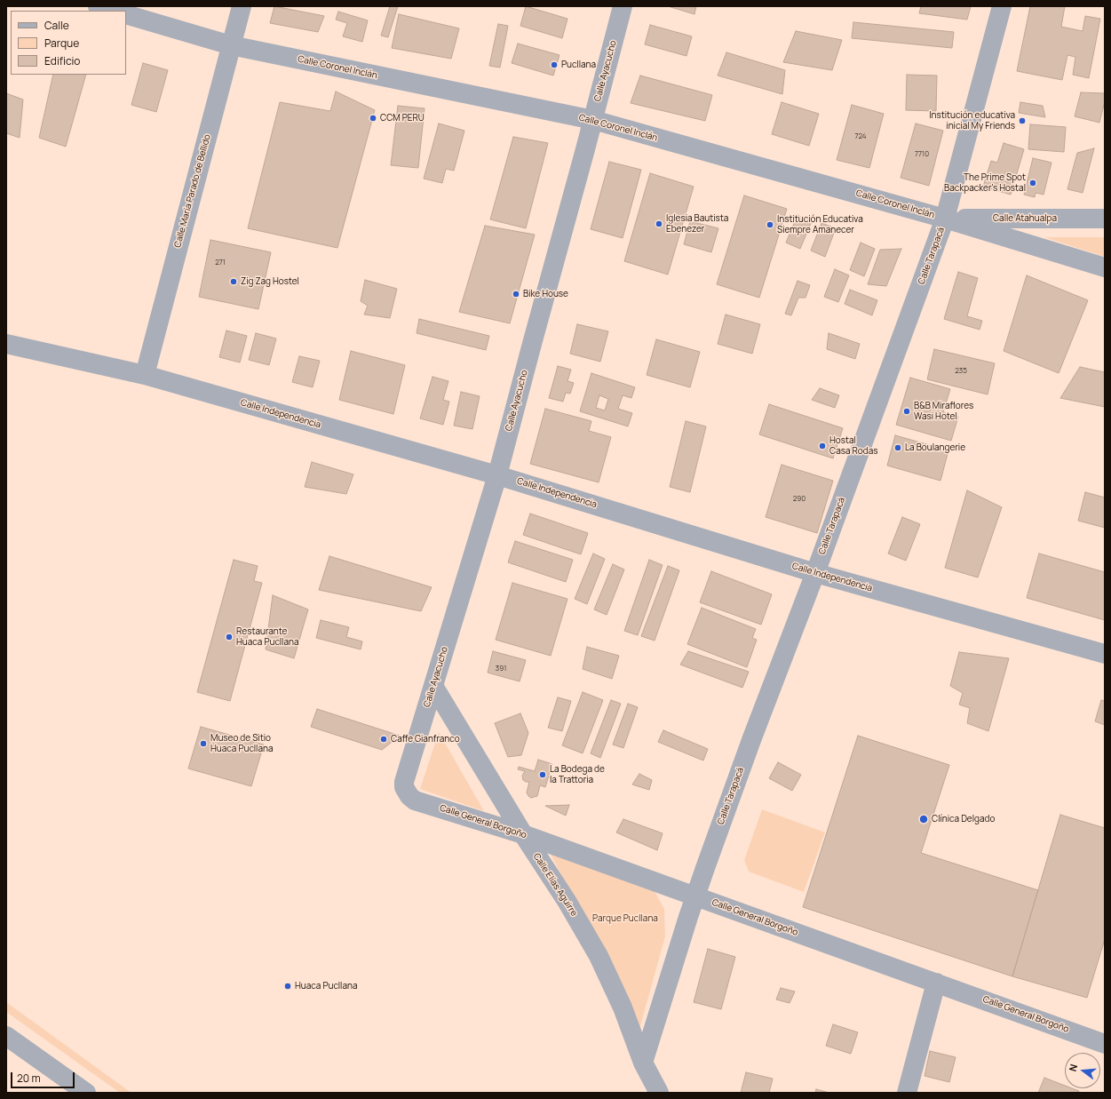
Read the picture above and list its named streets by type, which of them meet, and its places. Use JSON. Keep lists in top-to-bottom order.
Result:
{
  "streets": {
    "street": [
      "Calle Coronel Inclán",
      "Calle Ayacucho",
      "Calle María Parado de Bellido",
      "Calle Atahualpa",
      "Calle Tarapacá",
      "Calle Independencia",
      "Calle General Borgoño",
      "Calle Elías Aguirre"
    ]
  },
  "crossings": [
    ["Calle Coronel Inclán", "Calle Ayacucho"],
    ["Calle Coronel Inclán", "Calle María Parado de Bellido"],
    ["Calle Coronel Inclán", "Calle Atahualpa"],
    ["Calle Coronel Inclán", "Calle Tarapacá"],
    ["Calle Ayacucho", "Calle Independencia"],
    ["Calle Ayacucho", "Calle General Borgoño"],
    ["Calle Ayacucho", "Calle Elías Aguirre"],
    ["Calle María Parado de Bellido", "Calle Independencia"],
    ["Calle Atahualpa", "Calle Tarapacá"],
    ["Calle Tarapacá", "Calle Independencia"],
    ["Calle Tarapacá", "Calle General Borgoño"],
    ["Calle Tarapacá", "Calle Elías Aguirre"],
    ["Calle General Borgoño", "Calle Elías Aguirre"]
  ],
  "parks": ["Parque Pucllana"],
  "places": [
    "Pucllana",
    "CCM PERU",
    "Institución educativa inicial My Friends",
    "The Prime Spot Backpacker's Hostal",
    "Iglesia Bautista Ebenezer",
    "Institución Educativa Siempre Amanecer",
    "Zig Zag Hostel",
    "Bike House",
    "B&B Miraflores Wasi Hotel",
    "Hostal Casa Rodas",
    "La Boulangerie",
    "Restaurante Huaca Pucllana",
    "Caffe Gianfranco",
    "Museo de Sitio Huaca Pucllana",
    "La Bodega de la Trattoria",
    "Clínica Delgado",
    "Huaca Pucllana"
  ],
  "house_numbers": [
    "724",
    "7710",
    "271",
    "235",
    "290",
    "391"
  ],
  "legend": ["Calle", "Parque", "Edificio"],
  "scale_bar": "20 m",
  "north": "left"
}
